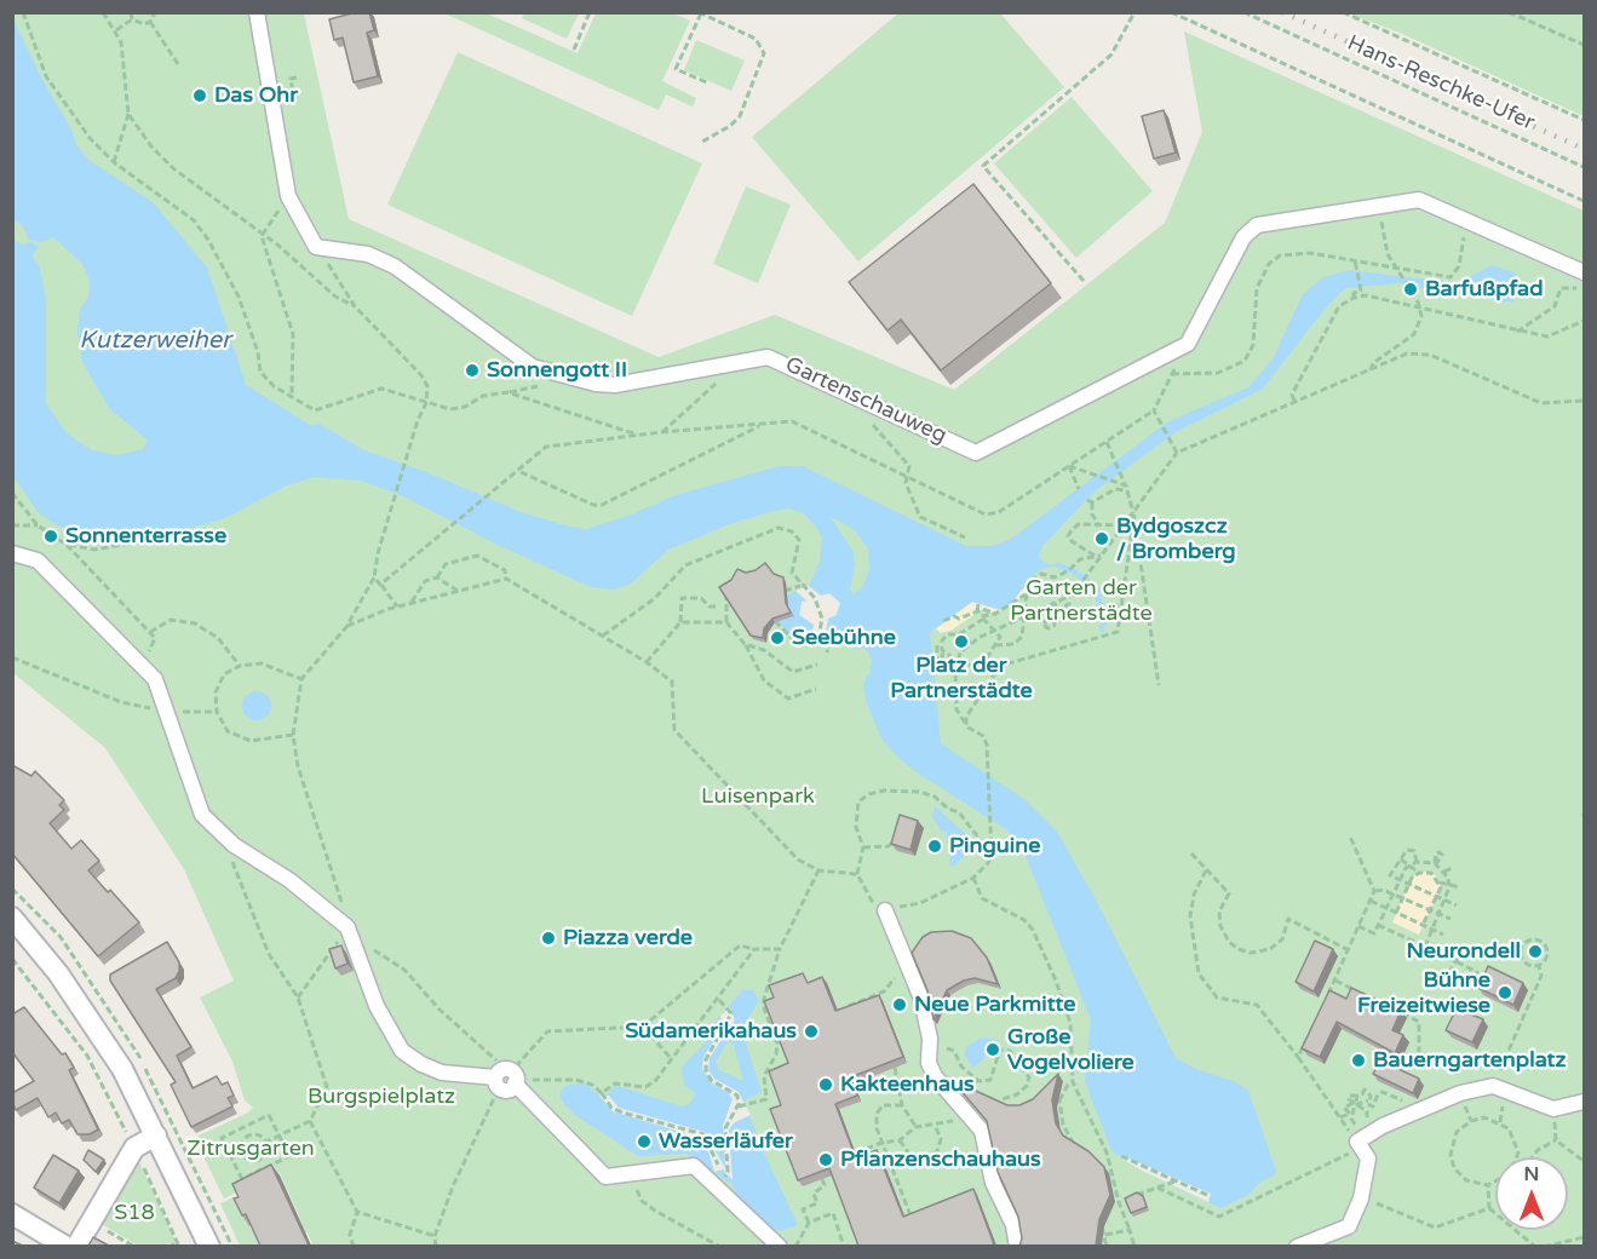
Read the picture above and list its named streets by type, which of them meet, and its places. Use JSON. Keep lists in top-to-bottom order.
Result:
{
  "streets": {
    "street": ["Gartenschauweg"],
    "path": ["Hans-Reschke-Ufer"]
  },
  "water": ["Kutzerweiher"],
  "parks": [
    "Garten der Partnerstädte",
    "Luisenpark",
    "Burgspielplatz",
    "Zitrusgarten",
    "S18"
  ],
  "places": [
    "Das Ohr",
    "Barfußpfad",
    "Sonnengott II",
    "Sonnenterrasse",
    "Bydgoszcz / Bromberg",
    "Seebühne",
    "Platz der Partnerstädte",
    "Pinguine",
    "Piazza verde",
    "Neurondell",
    "Bühne Freizeitwiese",
    "Neue Parkmitte",
    "Südamerikahaus",
    "Große Vogelvoliere",
    "Bauerngartenplatz",
    "Kakteenhaus",
    "Wasserläufer",
    "Pflanzenschauhaus"
  ],
  "north": "top"
}
